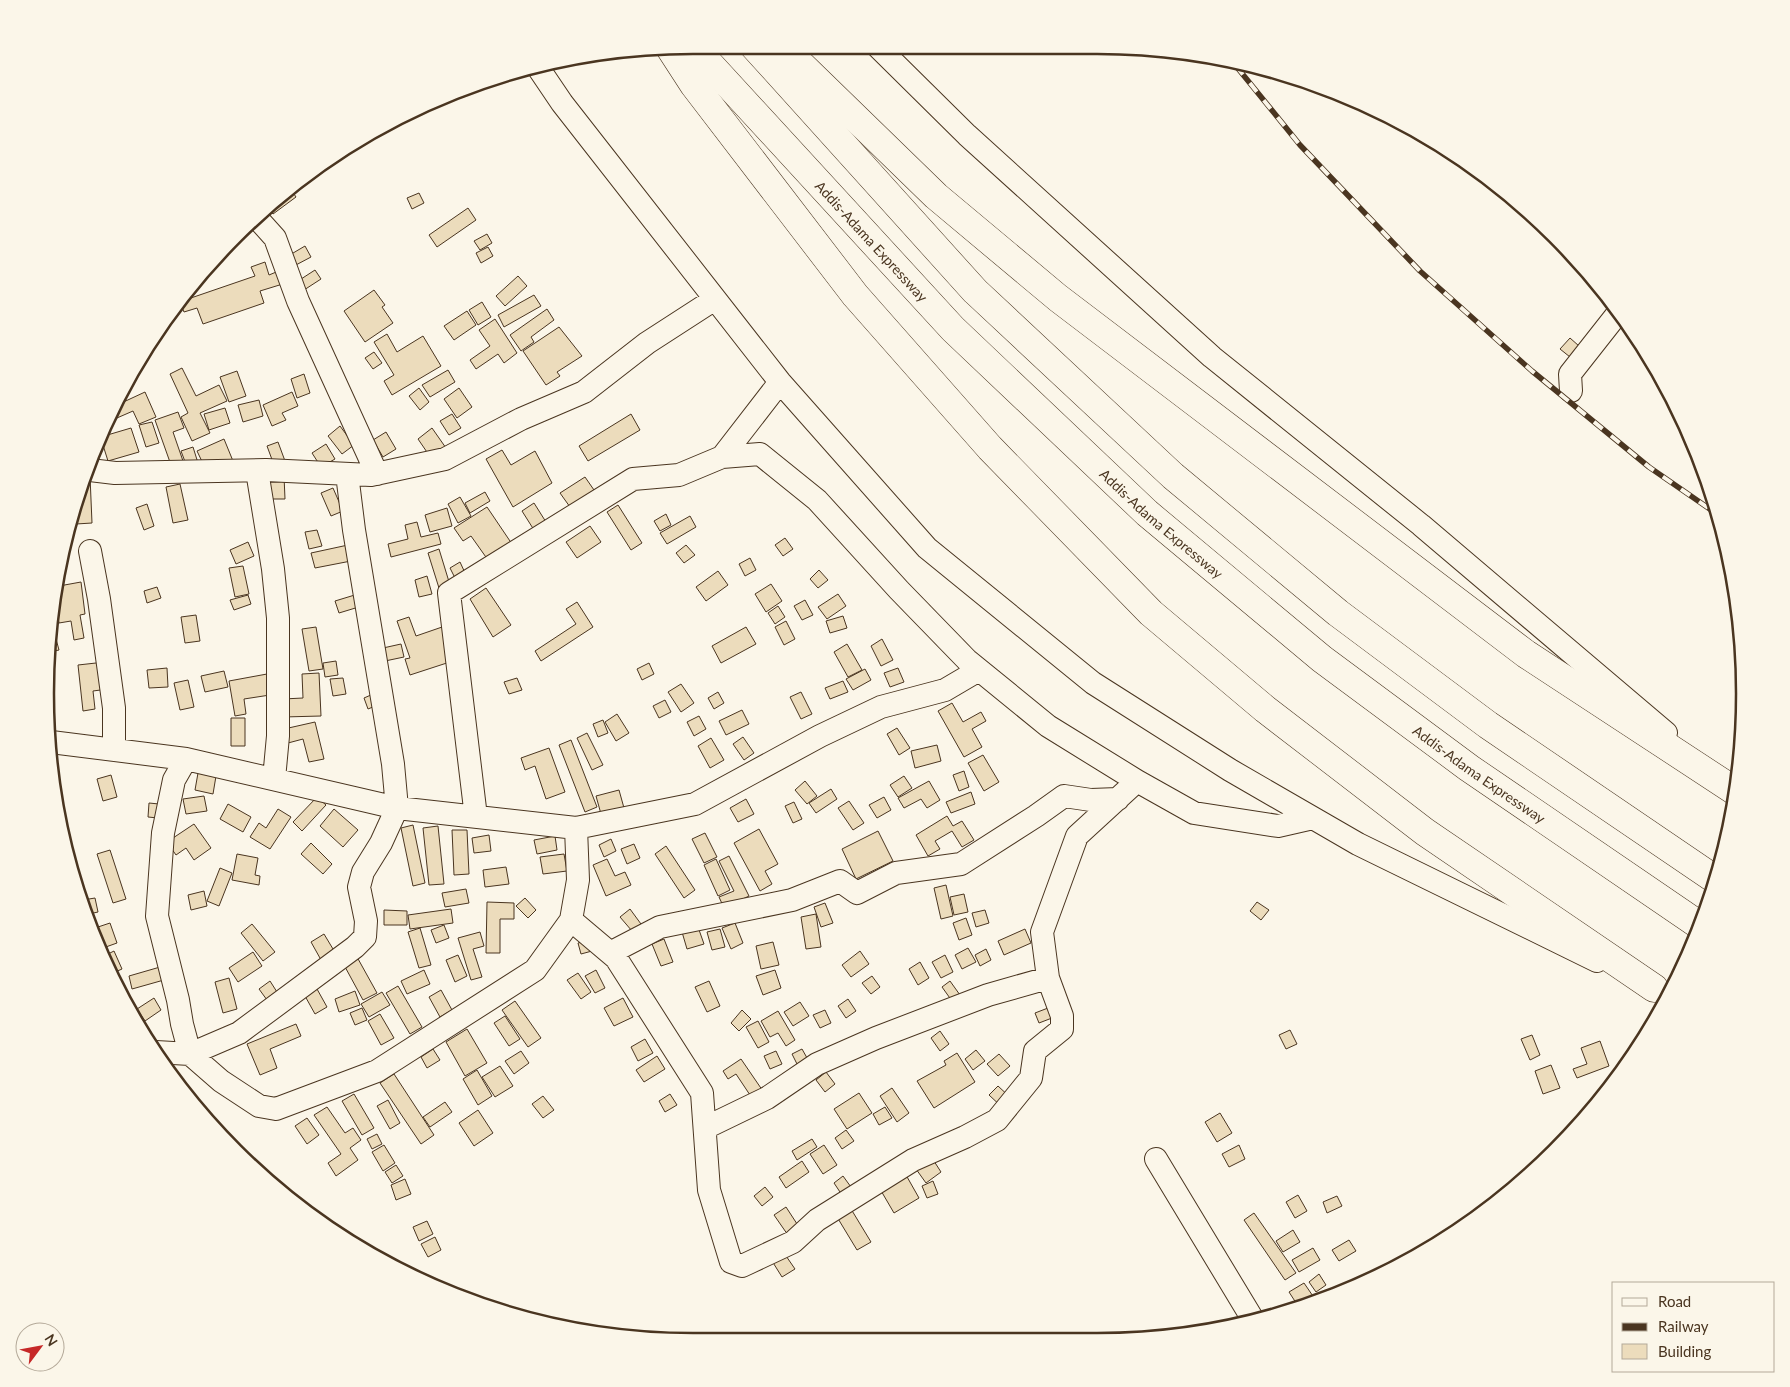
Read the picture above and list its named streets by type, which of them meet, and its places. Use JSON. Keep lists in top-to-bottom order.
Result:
{
  "streets": {
    "highway": ["Addis-Adama Expressway"]
  },
  "legend": ["Road", "Railway", "Building"],
  "north": "top right"
}
